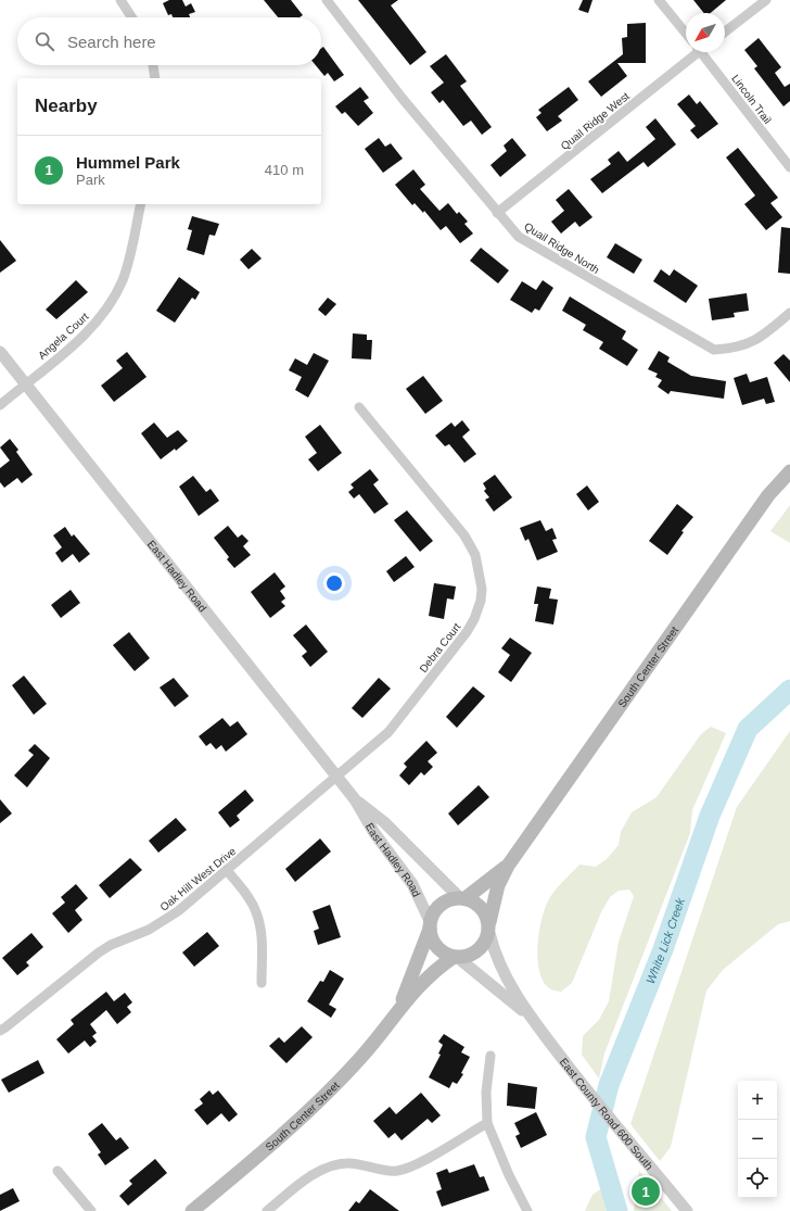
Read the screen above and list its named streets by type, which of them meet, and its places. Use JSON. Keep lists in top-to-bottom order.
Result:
{
  "streets": {
    "main road": ["South Center Street"],
    "street": [
      "Lincoln Trail",
      "Quail Ridge West",
      "Quail Ridge North",
      "Angela Court",
      "East Hadley Road",
      "Debra Court",
      "Oak Hill West Drive",
      "East County Road 600 South"
    ]
  },
  "crossings": [
    ["Quail Ridge West", "Quail Ridge North"],
    ["Angela Court", "East Hadley Road"],
    ["East Hadley Road", "Debra Court"],
    ["East Hadley Road", "South Center Street"],
    ["East Hadley Road", "Oak Hill West Drive"],
    ["East Hadley Road", "East County Road 600 South"],
    ["Debra Court", "Oak Hill West Drive"],
    ["South Center Street", "East County Road 600 South"]
  ],
  "water": ["White Lick Creek"],
  "north": "bottom left",
  "page": {
    "search": "Search here",
    "heading": "Nearby",
    "list": [
      {
        "mark": "1",
        "name": "Hummel Park",
        "note": "Park",
        "value": "410 m"
      }
    ],
    "map_buttons": ["+", "−"],
    "pins": "1"
  }
}
